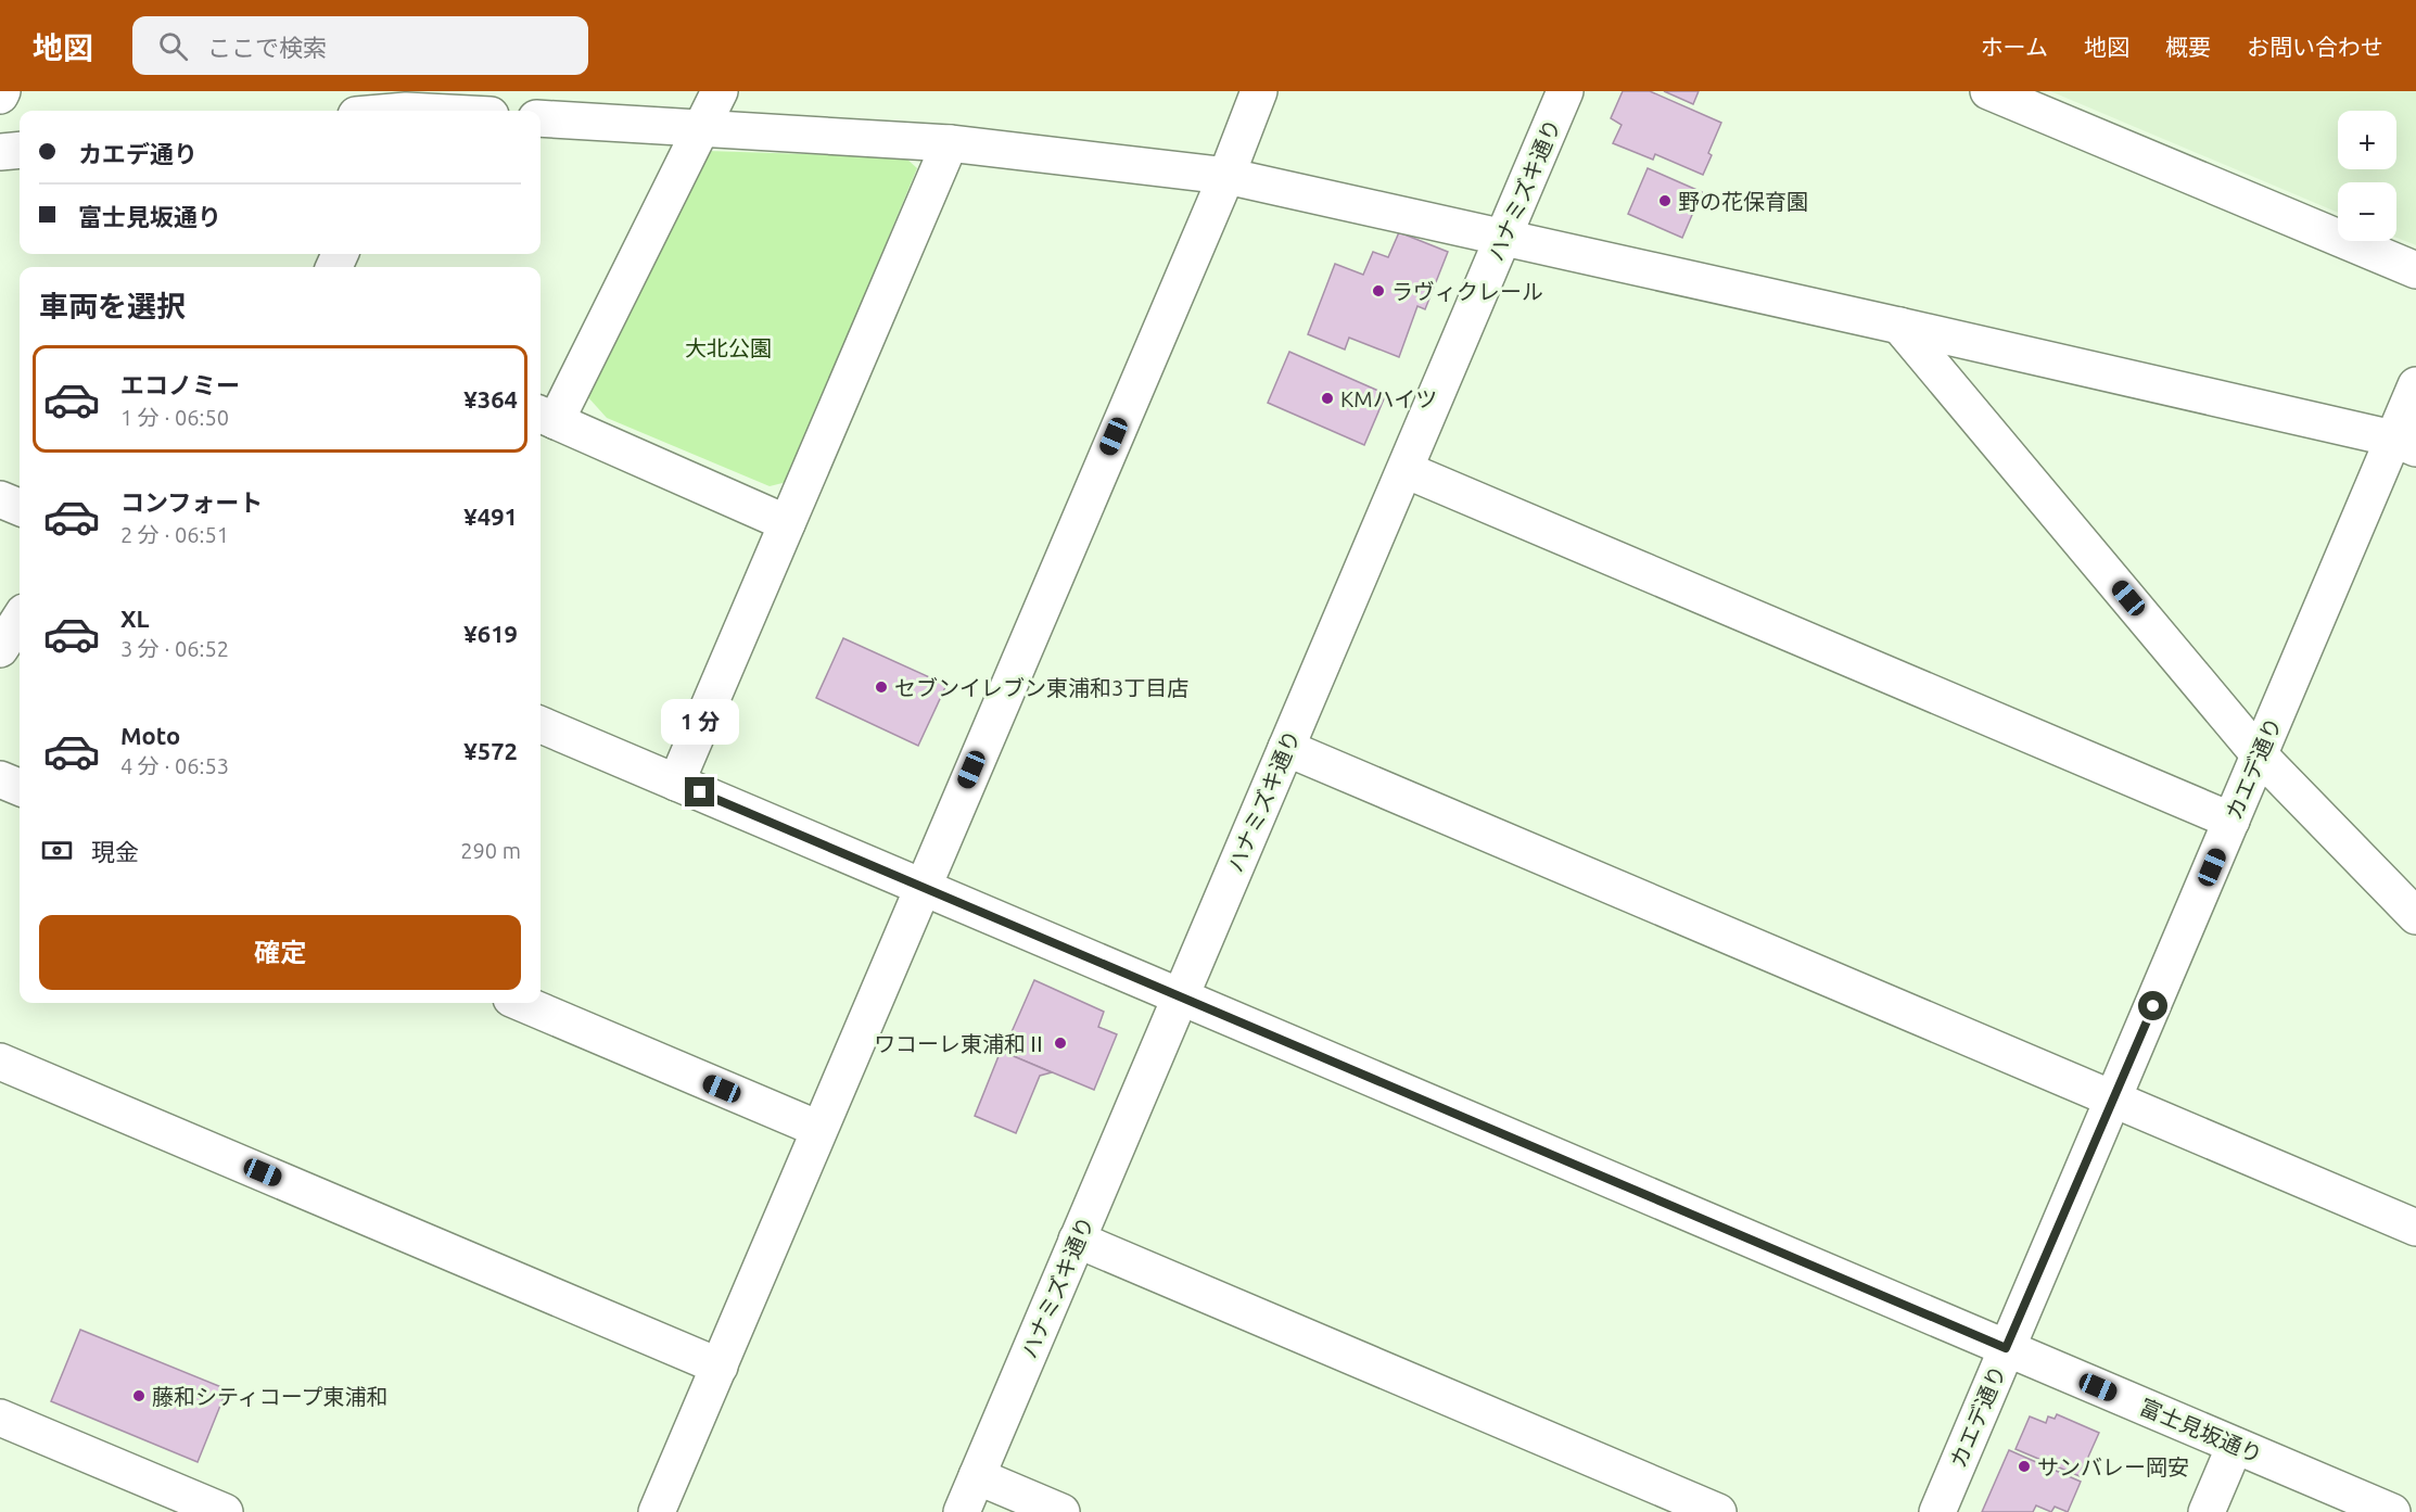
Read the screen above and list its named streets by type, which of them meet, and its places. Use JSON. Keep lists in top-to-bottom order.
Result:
{
  "streets": {
    "street": ["ハナミズキ通り", "カエデ通り", "富士見坂通り"]
  },
  "crossings": [
    ["ハナミズキ通り", "富士見坂通り"],
    ["カエデ通り", "富士見坂通り"]
  ],
  "parks": ["大北公園"],
  "places": [
    "野の花保育園",
    "ラヴィクレール",
    "KMハイツ",
    "セブンイレブン東浦和3丁目店",
    "ワコーレ東浦和Ⅱ",
    "藤和シティコープ東浦和",
    "サンバレー岡安"
  ],
  "page": {
    "header": "地図",
    "search": "ここで検索",
    "nav": [
      "ホーム",
      "地図",
      "概要",
      "お問い合わせ"
    ],
    "map_buttons": ["+", "−"],
    "banner": ["カエデ通り", "富士見坂通り"],
    "heading": "車両を選択",
    "list": [
      {
        "name": "エコノミー",
        "note": "1 分 · 06:50",
        "value": "¥364"
      },
      {
        "name": "コンフォート",
        "note": "2 分 · 06:51",
        "value": "¥491"
      },
      {
        "name": "XL",
        "note": "3 分 · 06:52",
        "value": "¥619"
      },
      {
        "name": "Moto",
        "note": "4 分 · 06:53",
        "value": "¥572"
      }
    ],
    "bubble": "1 分",
    "pay": ["現金", "290 m"],
    "buttons": "確定"
  }
}
